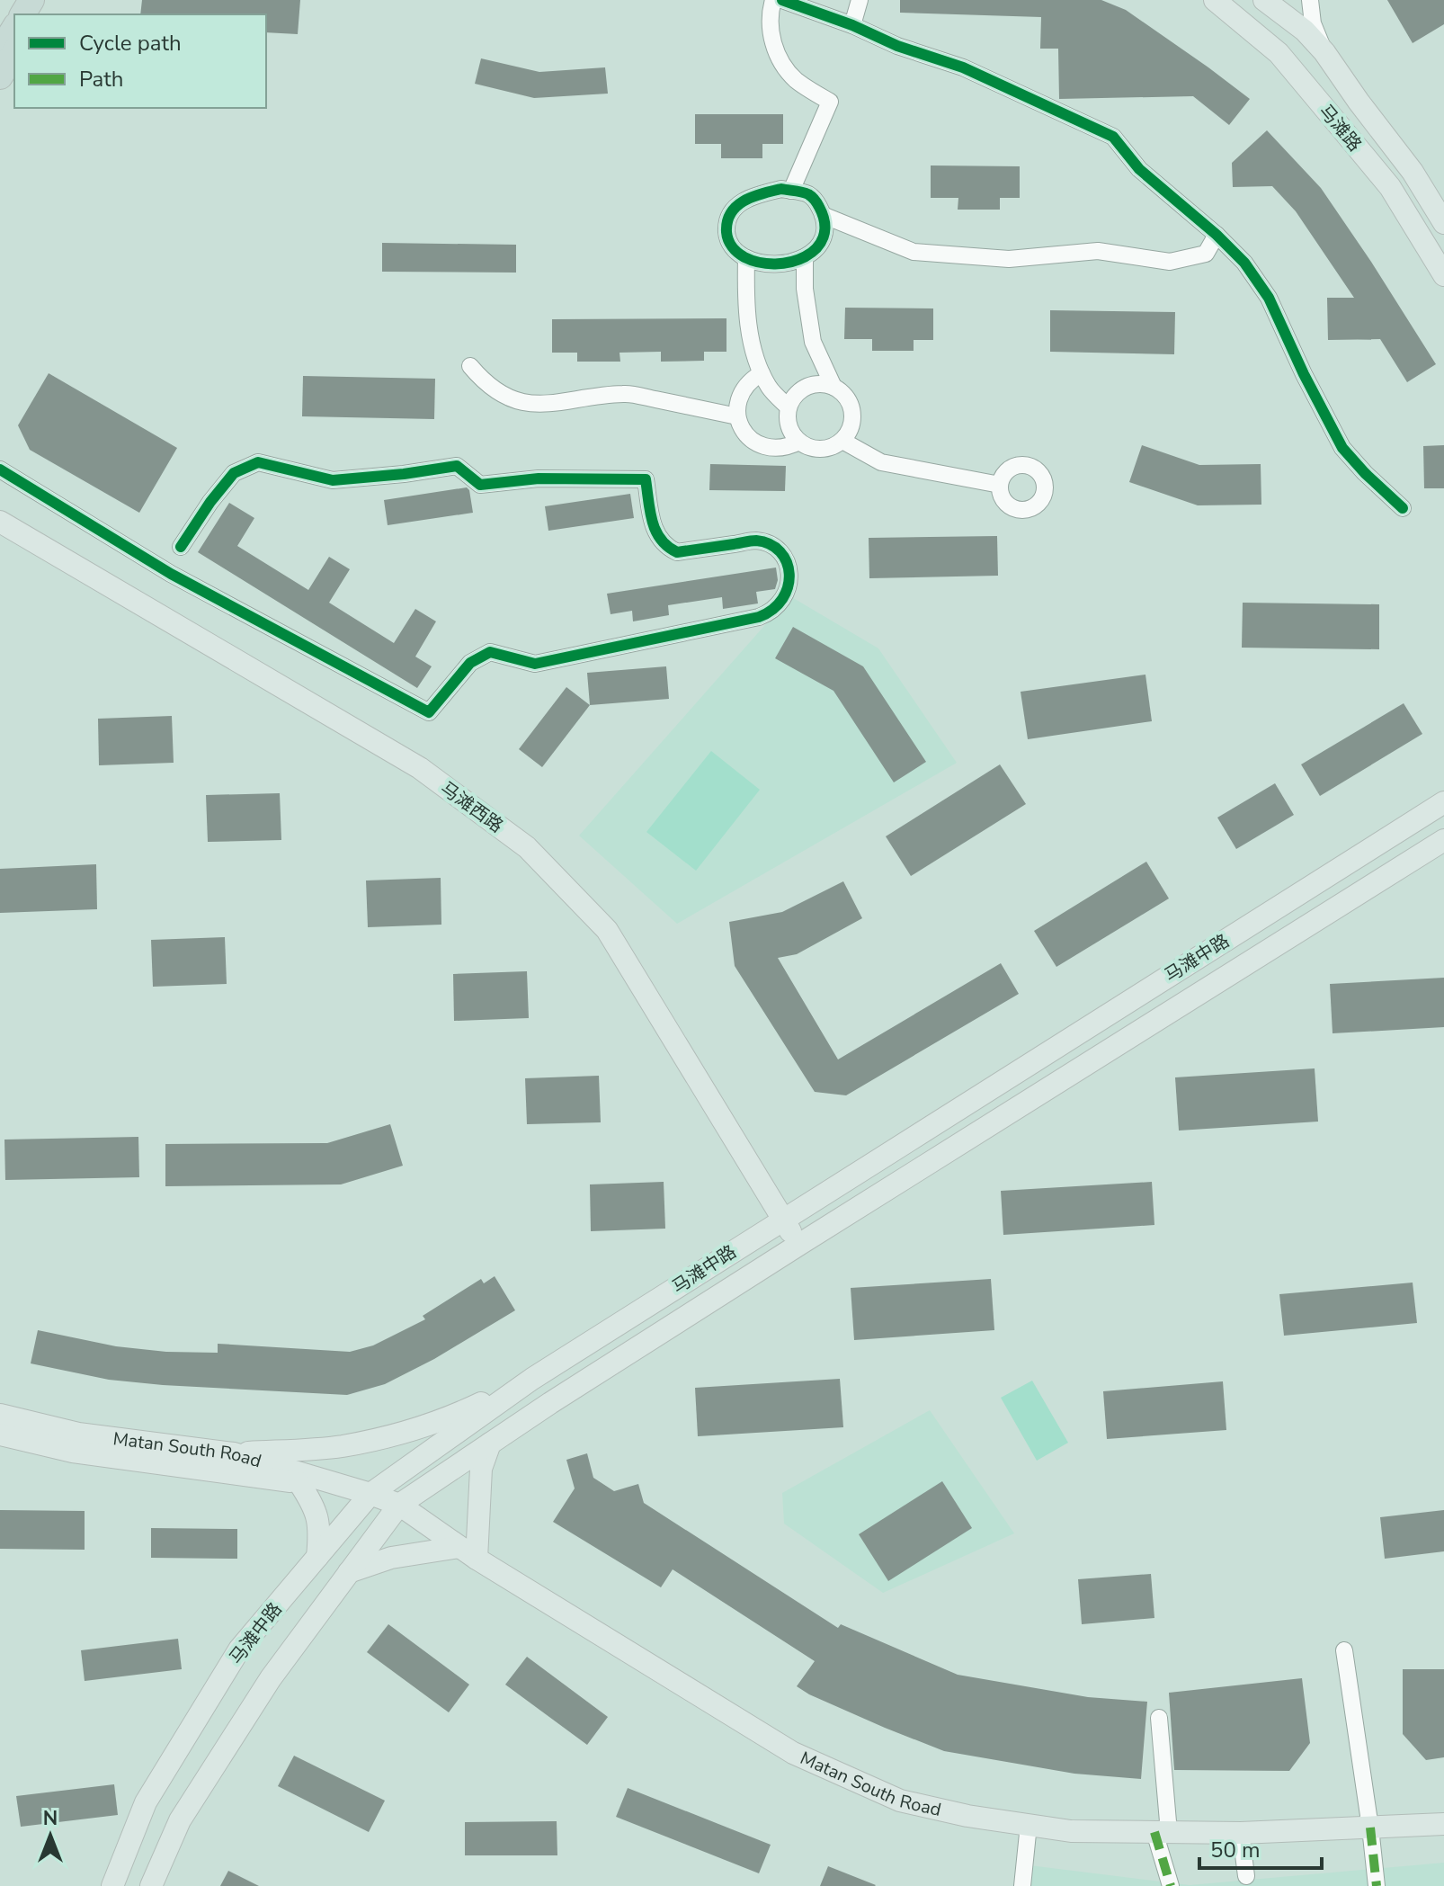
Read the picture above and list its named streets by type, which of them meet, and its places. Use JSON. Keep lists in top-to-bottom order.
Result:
{
  "streets": {
    "main road": [
      "马滩路",
      "马滩西路",
      "马滩中路",
      "Matan South Road"
    ]
  },
  "crossings": [
    ["马滩西路", "马滩中路"],
    ["马滩中路", "Matan South Road"]
  ],
  "legend": ["Cycle path", "Path"],
  "scale_bar": "50 m",
  "north": "top"
}
